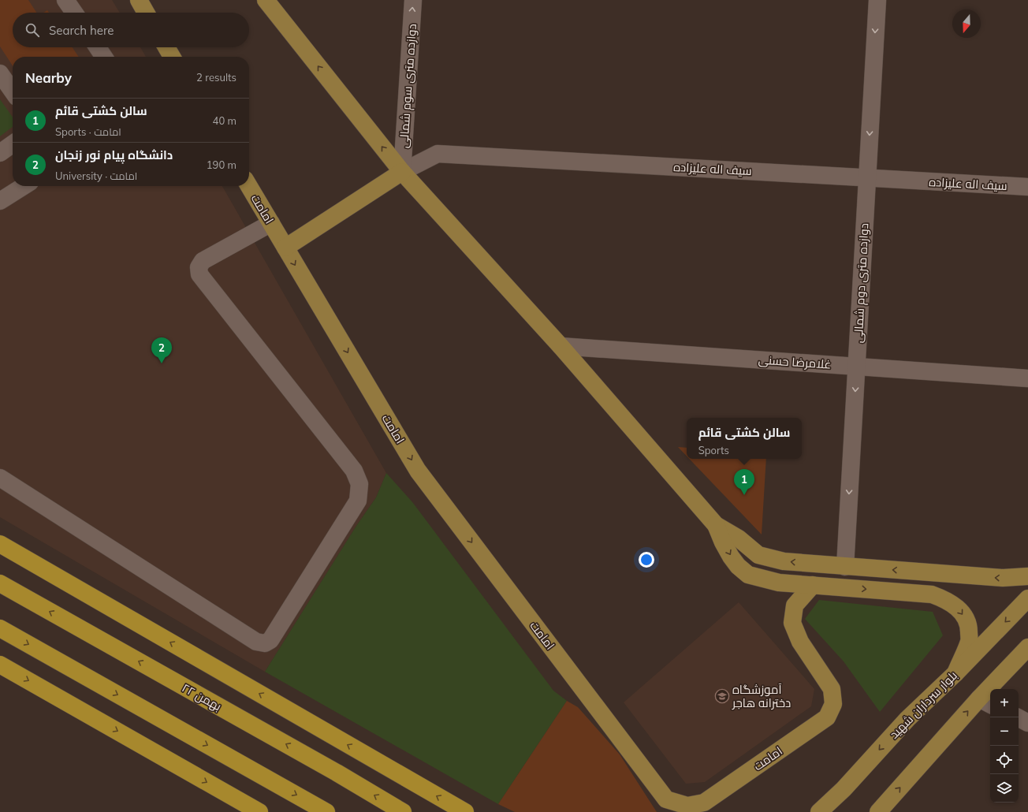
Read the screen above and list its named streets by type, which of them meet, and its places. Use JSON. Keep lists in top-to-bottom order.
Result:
{
  "streets": {
    "highway": ["۲۲ بهمن"],
    "main road": ["امامت", "بلوار سرداران شهید"],
    "street": [
      "دوازده متری سوم شمالی",
      "سیف اله علیزاده",
      "دوازده متری دوم شمالی",
      "غلامرضا حسنی"
    ]
  },
  "crossings": [
    ["دوازده متری سوم شمالی", "سیف اله علیزاده"],
    ["سیف اله علیزاده", "دوازده متری دوم شمالی"],
    ["دوازده متری دوم شمالی", "غلامرضا حسنی"]
  ],
  "one_way": ["دوازده متری سوم شمالی", "دوازده متری دوم شمالی"],
  "places": {
    "school or university": ["آموزشگاه دخترانه هاجر"]
  },
  "north": "bottom",
  "page": {
    "search": "Search here",
    "heading": ["Nearby", "2 results"],
    "list": [
      {
        "mark": "1",
        "name": "سالن کشتی قائم",
        "note": "Sports · امامت",
        "value": "40 m"
      },
      {
        "mark": "2",
        "name": "دانشگاه پیام نور زنجان",
        "note": "University · امامت",
        "value": "190 m"
      }
    ],
    "pins": ["2", "1"],
    "popup": ["سالن کشتی قائم", "Sports"],
    "map_buttons": ["+", "−"]
  }
}
